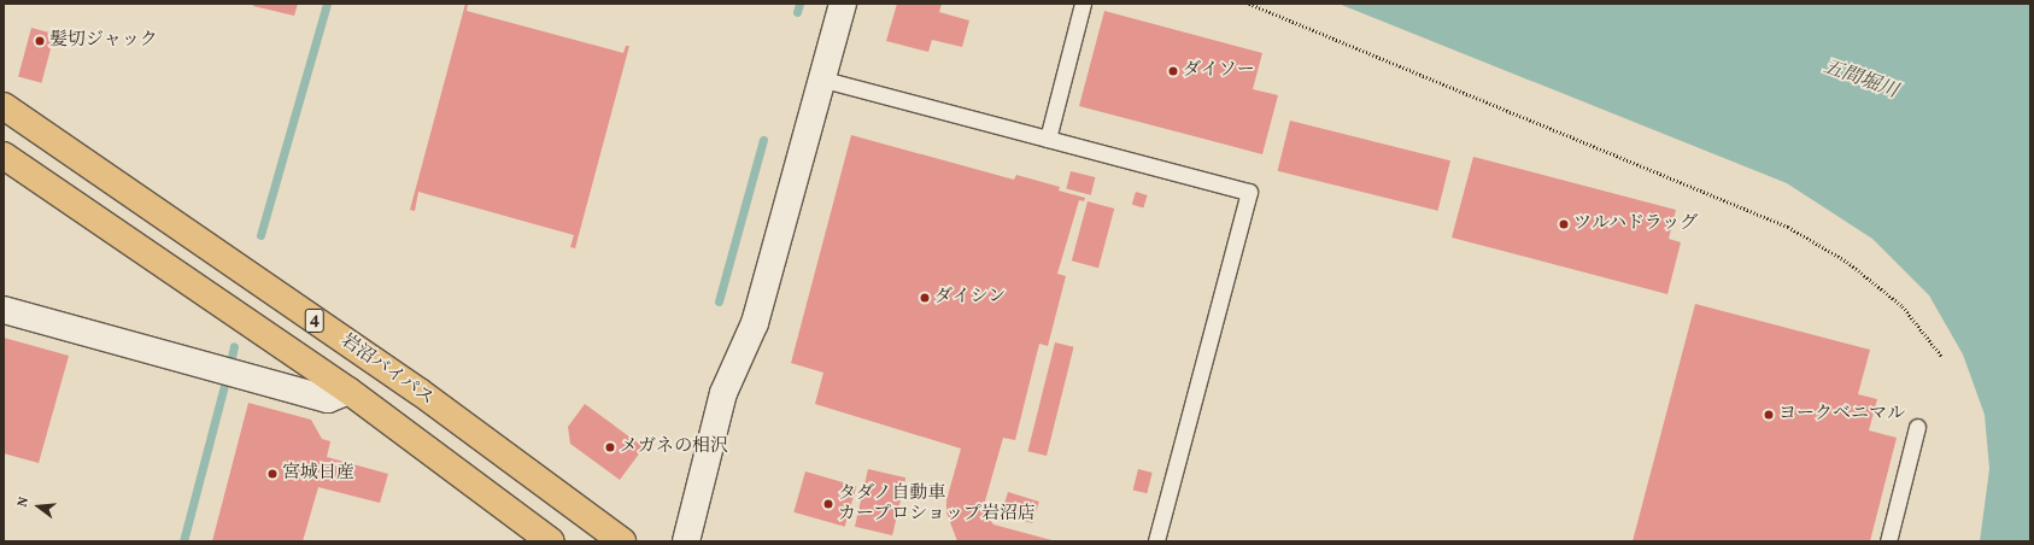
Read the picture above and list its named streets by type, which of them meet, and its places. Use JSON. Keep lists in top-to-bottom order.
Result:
{
  "streets": {
    "highway": ["4", "岩沼バイパス"]
  },
  "water": ["五間堀川"],
  "places": [
    "髪切ジャック",
    "ダイソー",
    "ツルハドラッグ",
    "ダイシン",
    "ヨークベニマル",
    "メガネの相沢",
    "宮城日産",
    "タダノ自動車 カープロショップ岩沼店"
  ],
  "north": "left"
}
